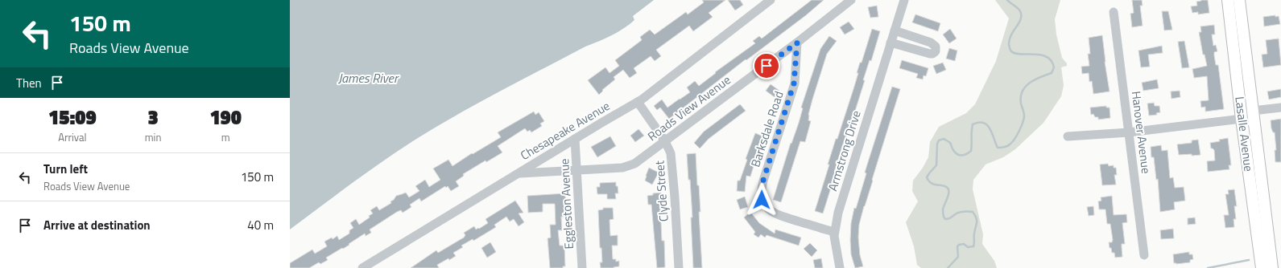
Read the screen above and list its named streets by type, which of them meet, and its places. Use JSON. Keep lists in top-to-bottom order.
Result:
{
  "streets": {
    "main road": ["Lasalle Avenue"],
    "street": [
      "Roads View Avenue",
      "Barksdale Road",
      "Chesapeake Avenue",
      "Hanover Avenue",
      "Armstrong Drive",
      "Clyde Street",
      "Eggleston Avenue"
    ]
  },
  "crossings": [
    ["Roads View Avenue", "Barksdale Road"],
    ["Roads View Avenue", "Chesapeake Avenue"],
    ["Roads View Avenue", "Clyde Street"],
    ["Roads View Avenue", "Eggleston Avenue"],
    ["Barksdale Road", "Armstrong Drive"],
    ["Chesapeake Avenue", "Clyde Street"],
    ["Chesapeake Avenue", "Eggleston Avenue"]
  ],
  "water": ["James River"],
  "page": {
    "turn": ["150 m", "Roads View Avenue"],
    "then": "Then",
    "eta": [
      "15:09",
      "Arrival",
      "3",
      "min",
      "190",
      "m"
    ],
    "list": [
      {
        "name": "Turn left",
        "note": "Roads View Avenue",
        "value": "150 m"
      },
      {
        "name": "Arrive at destination",
        "value": "40 m"
      }
    ]
  }
}
